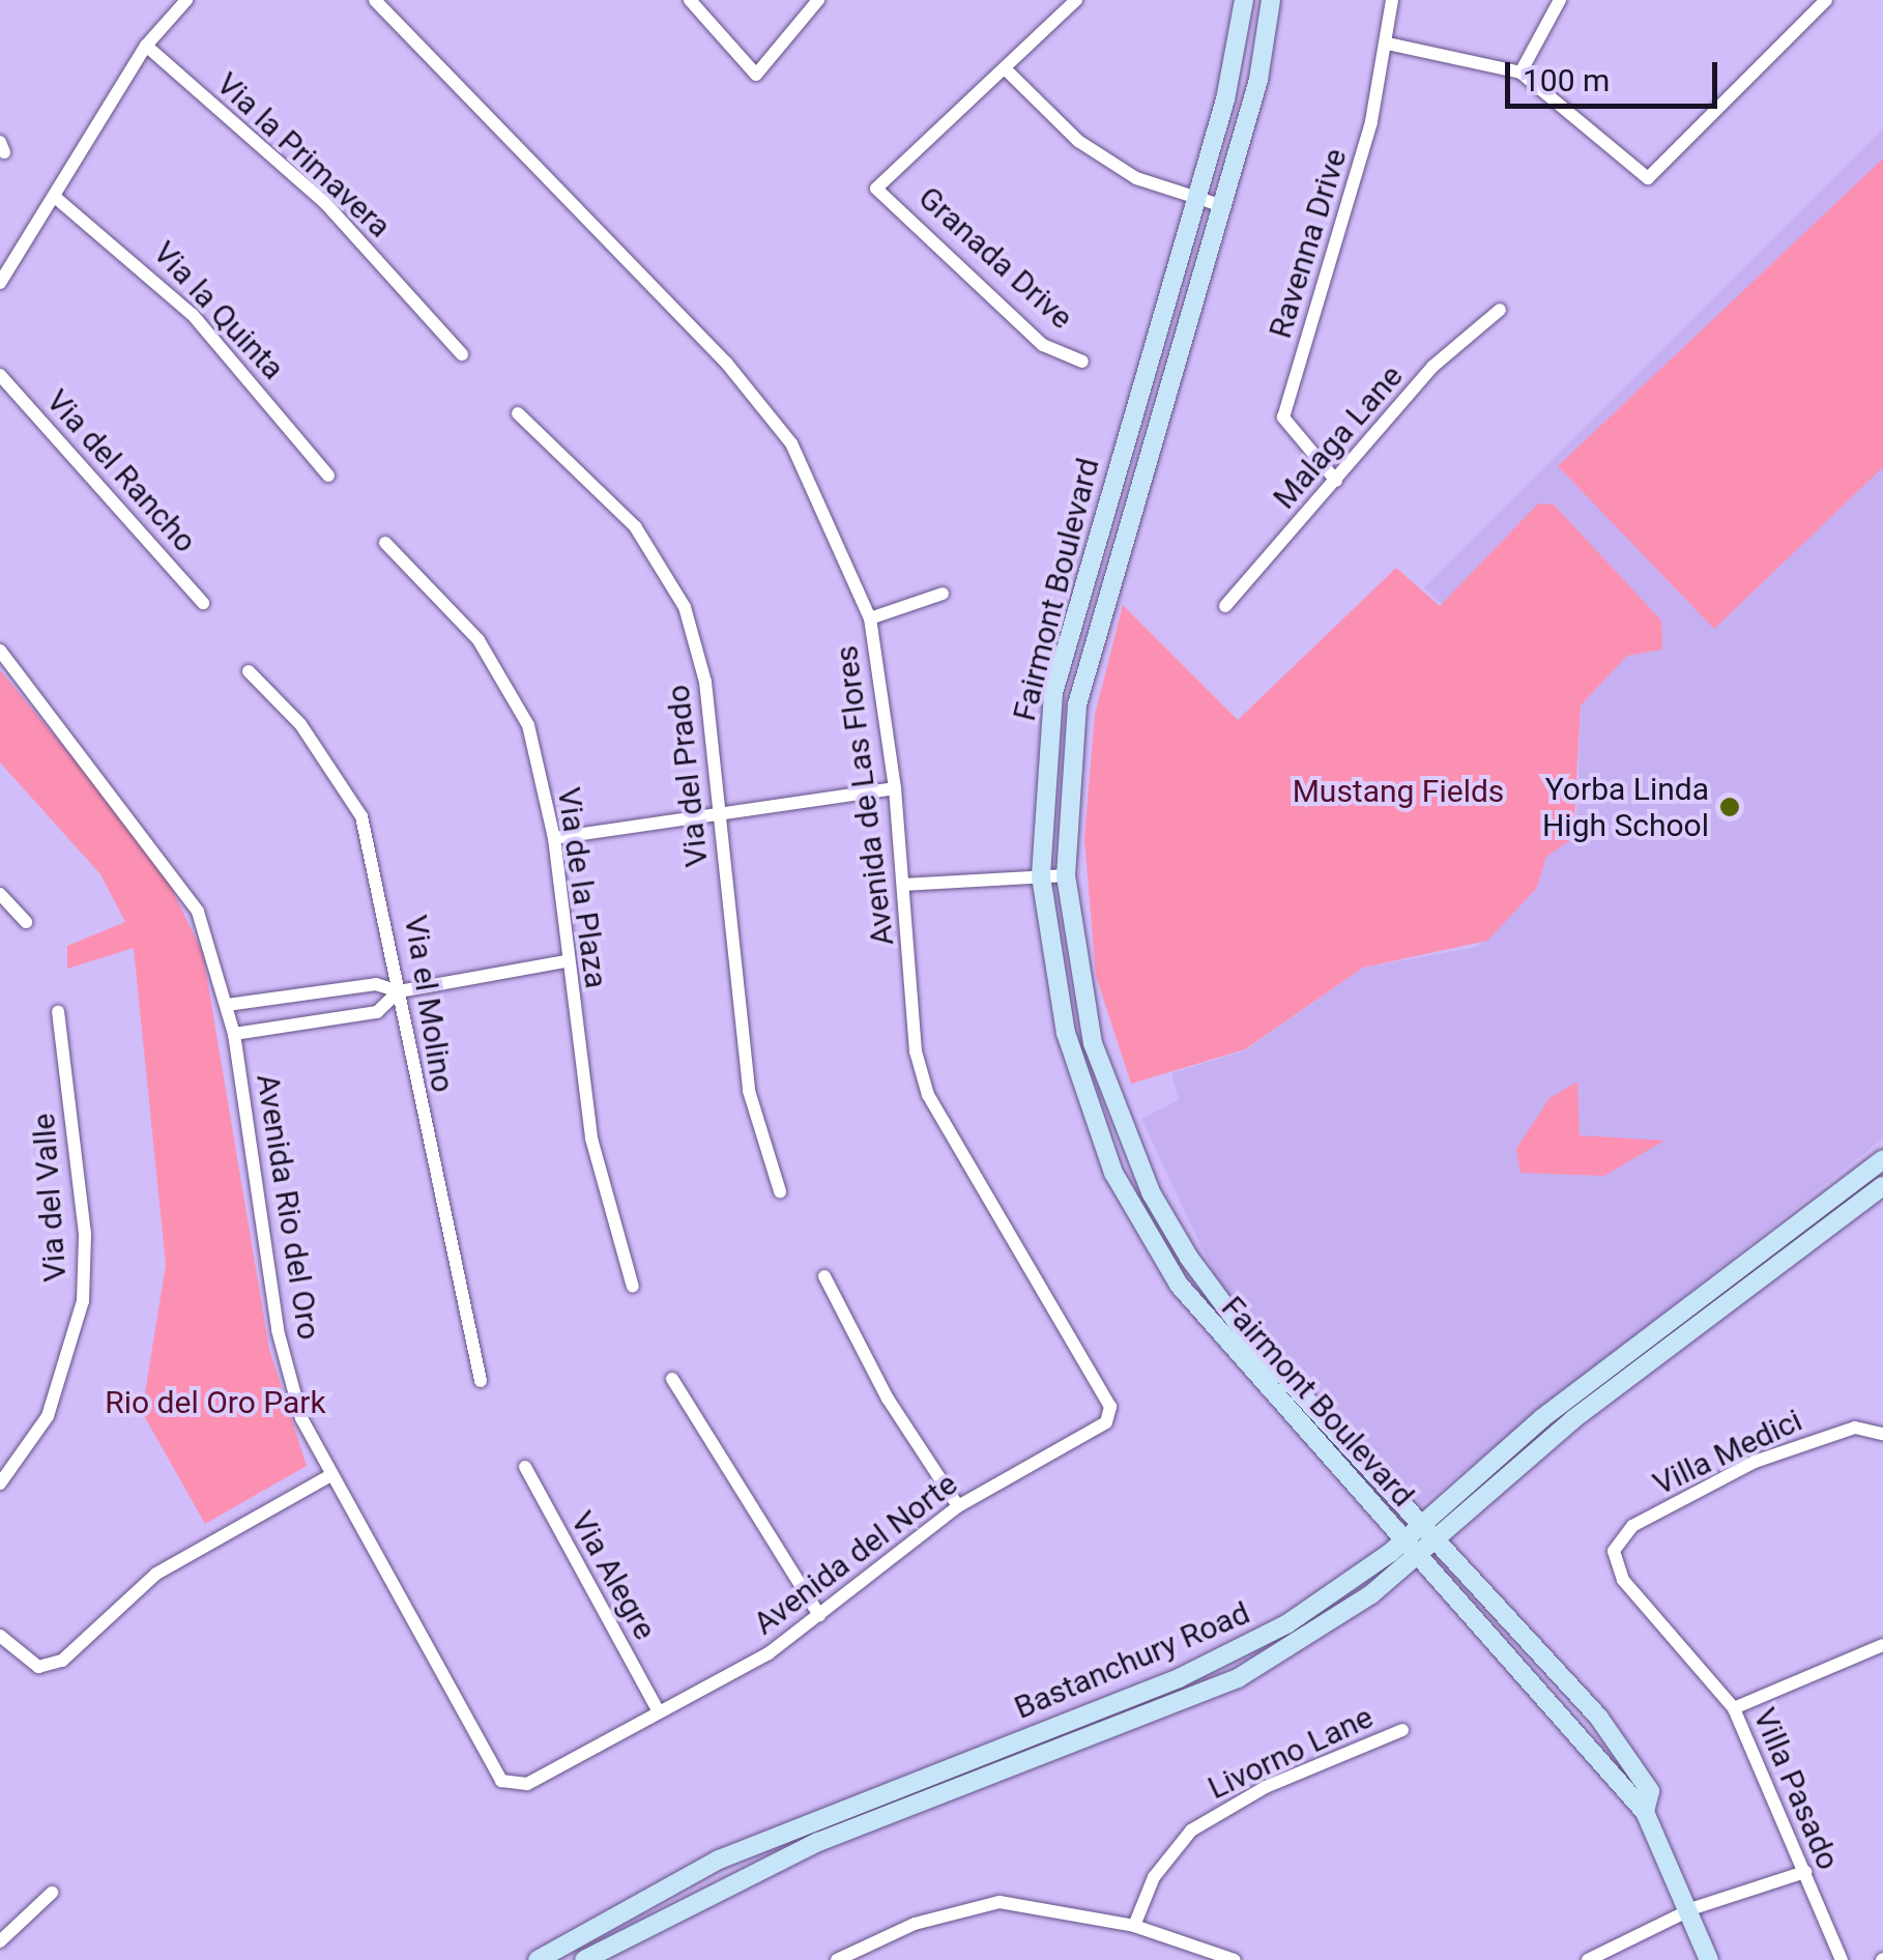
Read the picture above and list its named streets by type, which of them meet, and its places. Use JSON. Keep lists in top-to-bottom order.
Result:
{
  "streets": {
    "main road": ["Fairmont Boulevard", "Bastanchury Road"],
    "street": [
      "Via la Primavera",
      "Ravenna Drive",
      "Granada Drive",
      "Via la Quinta",
      "Malaga Lane",
      "Via del Rancho",
      "Via del Prado",
      "Avenida de Las Flores",
      "Via de la Plaza",
      "Via el Molino",
      "Via del Valle",
      "Avenida Rio del Oro",
      "Villa Medici",
      "Avenida del Norte",
      "Via Alegre",
      "Livorno Lane",
      "Villa Pasado"
    ]
  },
  "crossings": [
    ["Ravenna Drive", "Malaga Lane"],
    ["Fairmont Boulevard", "Bastanchury Road"],
    ["Avenida de Las Flores", "Avenida del Norte"],
    ["Avenida Rio del Oro", "Avenida del Norte"],
    ["Villa Medici", "Villa Pasado"],
    ["Avenida del Norte", "Via Alegre"]
  ],
  "parks": ["Mustang Fields", "Rio del Oro Park"],
  "places": ["Yorba Linda High School"],
  "scale_bar": "100 m"
}
